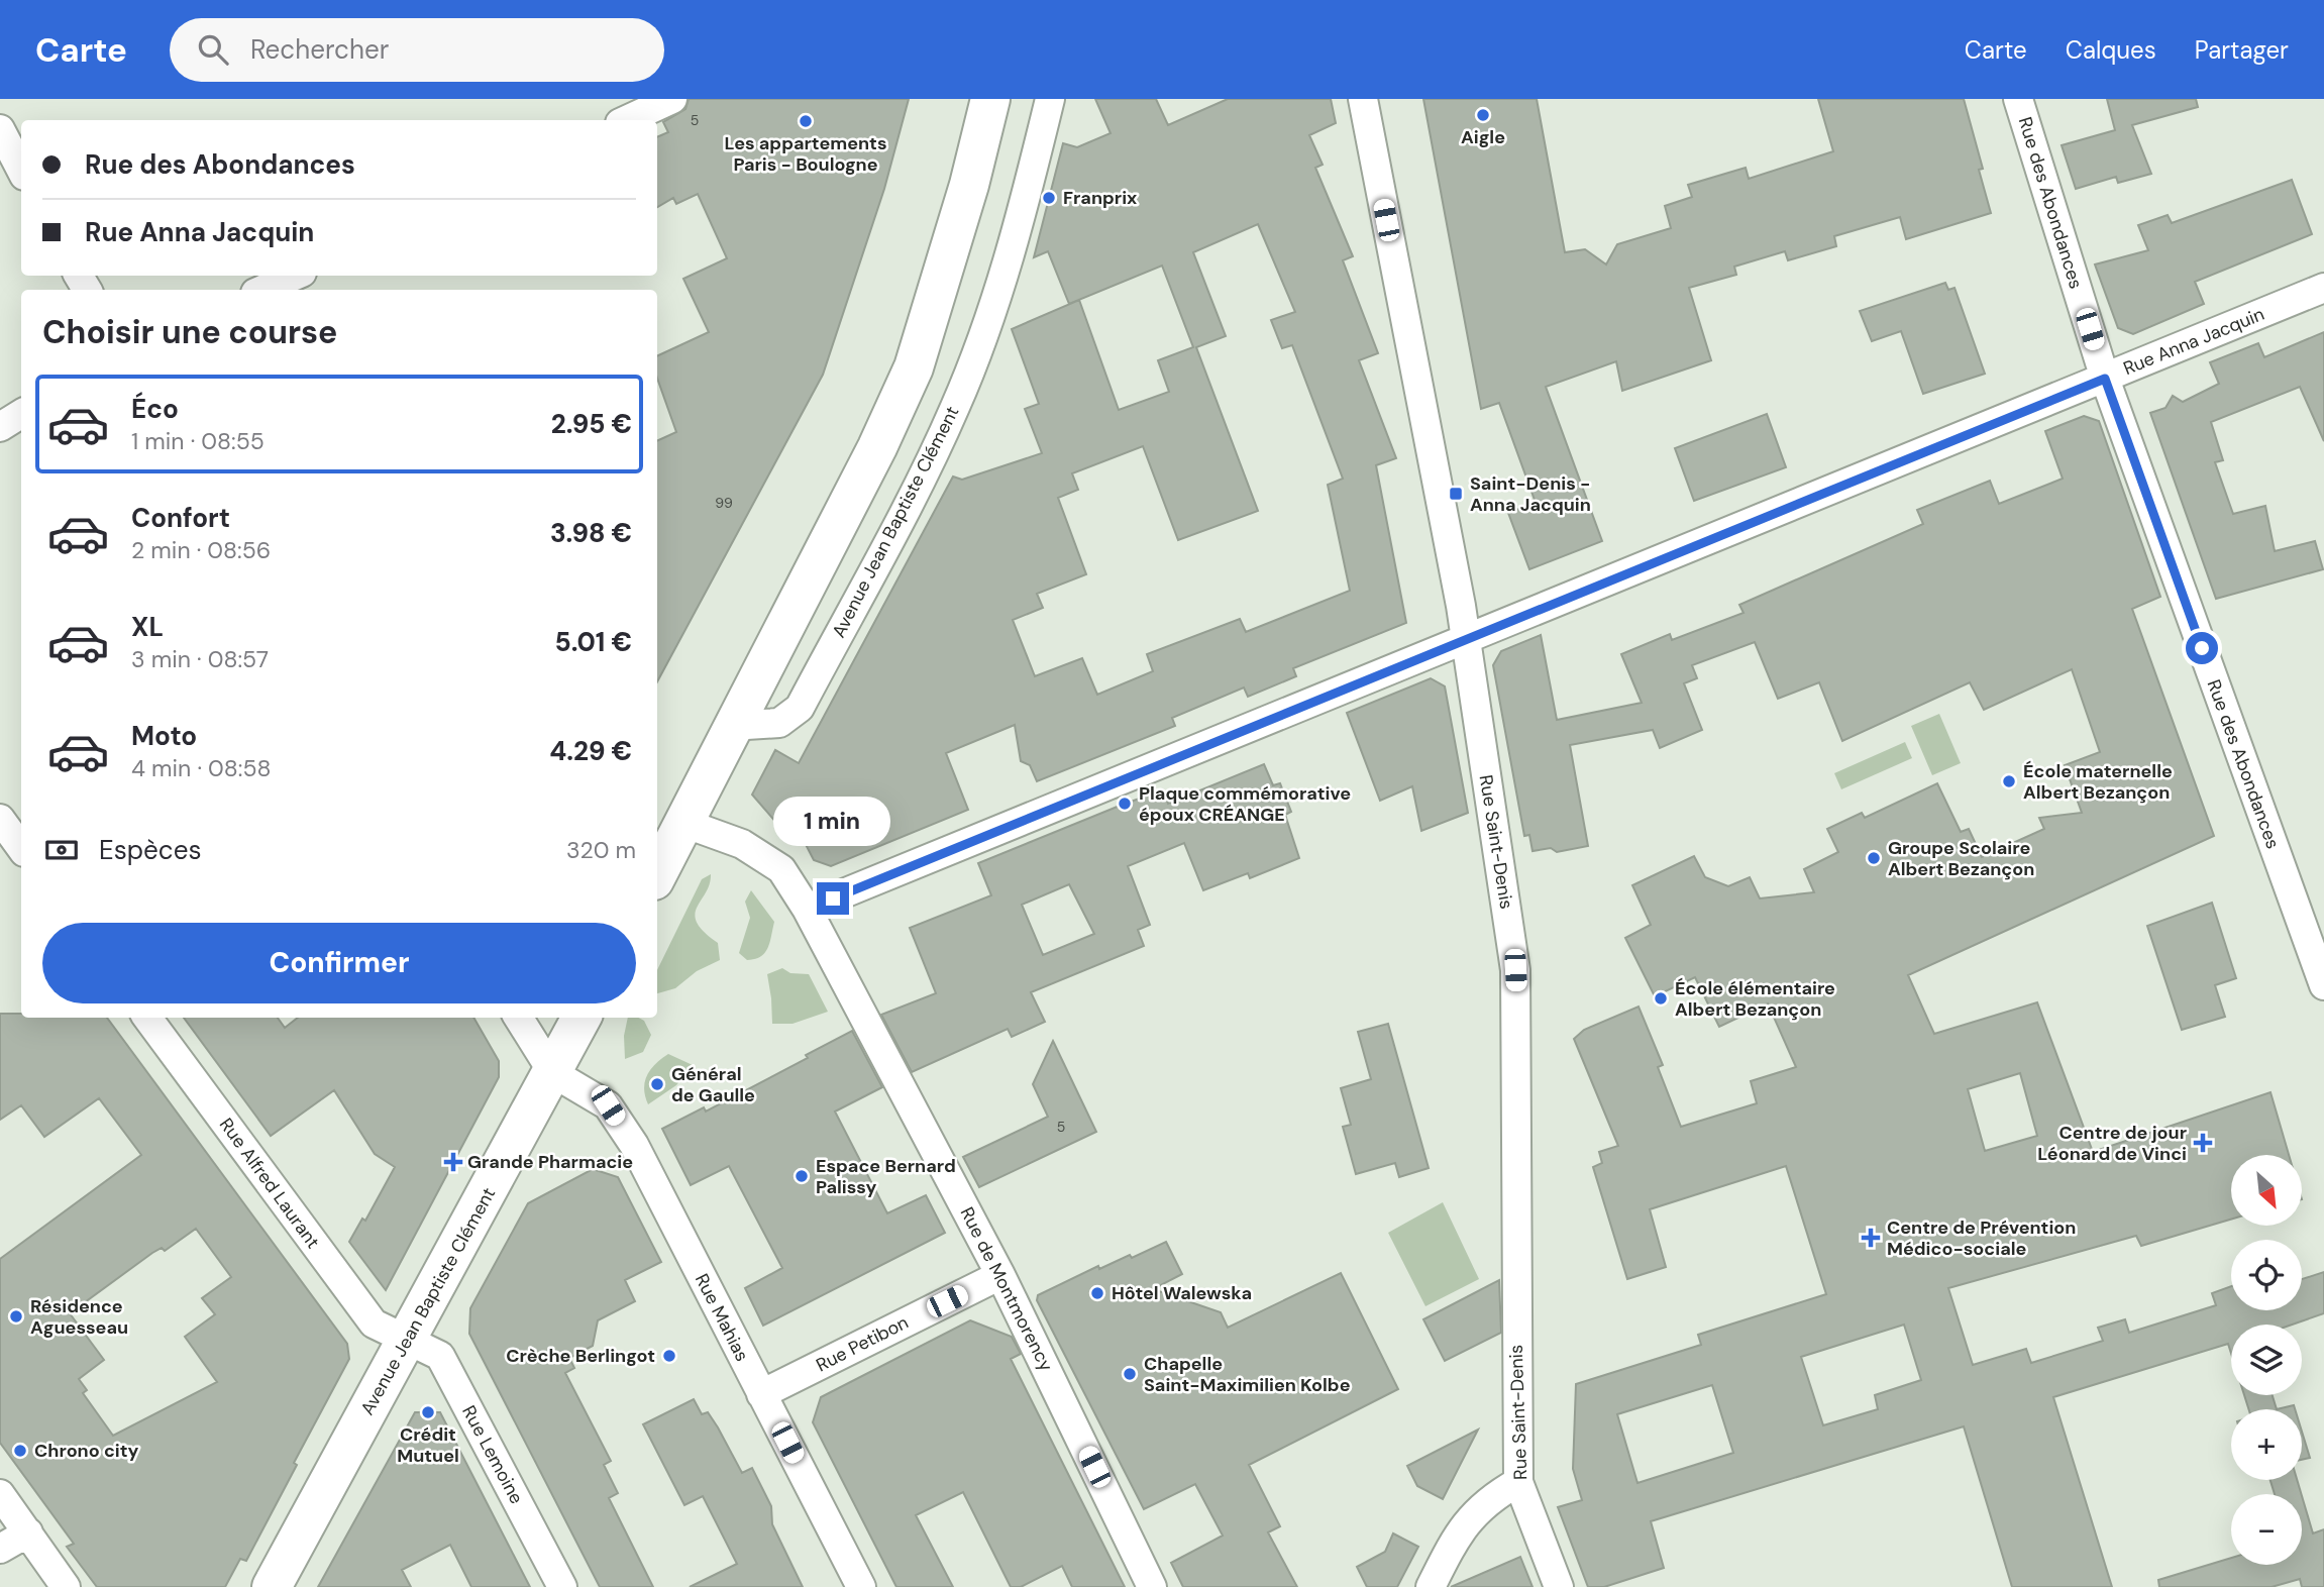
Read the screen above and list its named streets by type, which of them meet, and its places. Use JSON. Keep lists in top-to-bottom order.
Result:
{
  "streets": {
    "main road": ["Avenue Jean Baptiste Clément"],
    "street": [
      "Rue des Abondances",
      "Rue Anna Jacquin",
      "Rue Saint-Denis",
      "Rue Alfred Laurant",
      "Rue de Montmorency",
      "Rue Mahias",
      "Rue Petibon",
      "Rue Lemoine"
    ]
  },
  "crossings": [
    ["Rue des Abondances", "Rue Anna Jacquin"],
    ["Rue Anna Jacquin", "Rue Saint-Denis"],
    ["Rue Anna Jacquin", "Rue de Montmorency"],
    ["Avenue Jean Baptiste Clément", "Rue Alfred Laurant"],
    ["Avenue Jean Baptiste Clément", "Rue Mahias"],
    ["Avenue Jean Baptiste Clément", "Rue Lemoine"],
    ["Rue Alfred Laurant", "Rue Lemoine"],
    ["Rue de Montmorency", "Rue Petibon"],
    ["Rue Mahias", "Rue Petibon"]
  ],
  "places": {
    "other": [
      "Aigle",
      "Les appartements Paris - Boulogne",
      "Franprix",
      "École maternelle Albert Bezançon",
      "Plaque commémorative époux CRÉANGE",
      "Groupe Scolaire Albert Bezançon",
      "École élémentaire Albert Bezançon",
      "Général de Gaulle",
      "Espace Bernard Palissy",
      "Hôtel Walewska",
      "Résidence Aguesseau",
      "Crèche Berlingot",
      "Chapelle Saint-Maximilien Kolbe",
      "Crédit Mutuel",
      "Chrono city"
    ],
    "transit": ["Saint-Denis - Anna Jacquin"],
    "health": ["Centre de jour Léonard de Vinci", "Grande Pharmacie", "Centre de Prévention Médico-sociale"]
  },
  "house_numbers": ["5", "99", "5"],
  "north": "bottom right",
  "page": {
    "header": "Carte",
    "search": "Rechercher",
    "nav": ["Carte", "Calques", "Partager"],
    "banner": ["Rue des Abondances", "Rue Anna Jacquin"],
    "heading": "Choisir une course",
    "list": [
      {
        "name": "Éco",
        "note": "1 min · 08:55",
        "value": "2.95 €"
      },
      {
        "name": "Confort",
        "note": "2 min · 08:56",
        "value": "3.98 €"
      },
      {
        "name": "XL",
        "note": "3 min · 08:57",
        "value": "5.01 €"
      },
      {
        "name": "Moto",
        "note": "4 min · 08:58",
        "value": "4.29 €"
      }
    ],
    "bubble": "1 min",
    "pay": ["Espèces", "320 m"],
    "buttons": "Confirmer",
    "map_buttons": ["+", "−"]
  }
}
